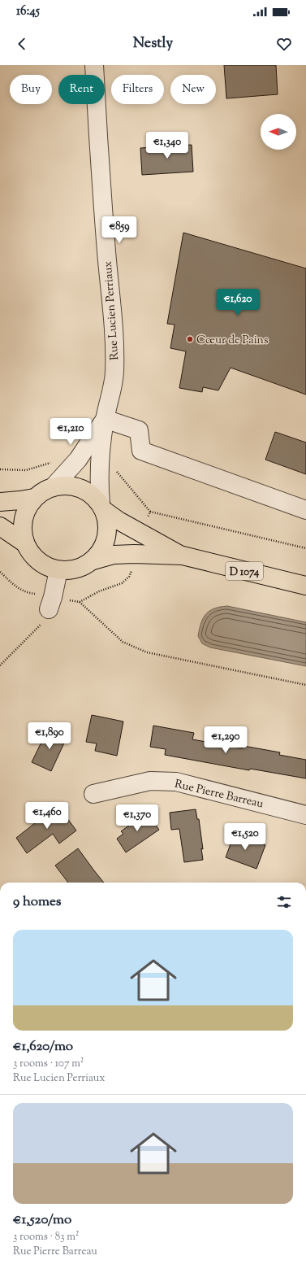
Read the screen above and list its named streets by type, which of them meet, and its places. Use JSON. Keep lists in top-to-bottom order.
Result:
{
  "streets": {
    "main road": ["D 1074"],
    "street": ["Rue Lucien Perriaux", "Rue Pierre Barreau"]
  },
  "crossings": [
    ["Rue Lucien Perriaux", "D 1074"]
  ],
  "places": ["Cœur de Pains"],
  "north": "left",
  "page": {
    "status": "16:45",
    "header": "Nestly",
    "chip": [
      "Buy",
      "Rent",
      "Filters",
      "New"
    ],
    "price": [
      "€1,340",
      "€859",
      "€1,620",
      "€1,210",
      "€1,890",
      "€1,290",
      "€1,460",
      "€1,370",
      "€1,520"
    ],
    "heading": "9 homes",
    "list": [
      {
        "name": "€1,620/mo",
        "note": "3 rooms · 107 m² · Rue Lucien Perriaux"
      },
      {
        "name": "€1,520/mo",
        "note": "3 rooms · 83 m² · Rue Pierre Barreau"
      }
    ]
  }
}
